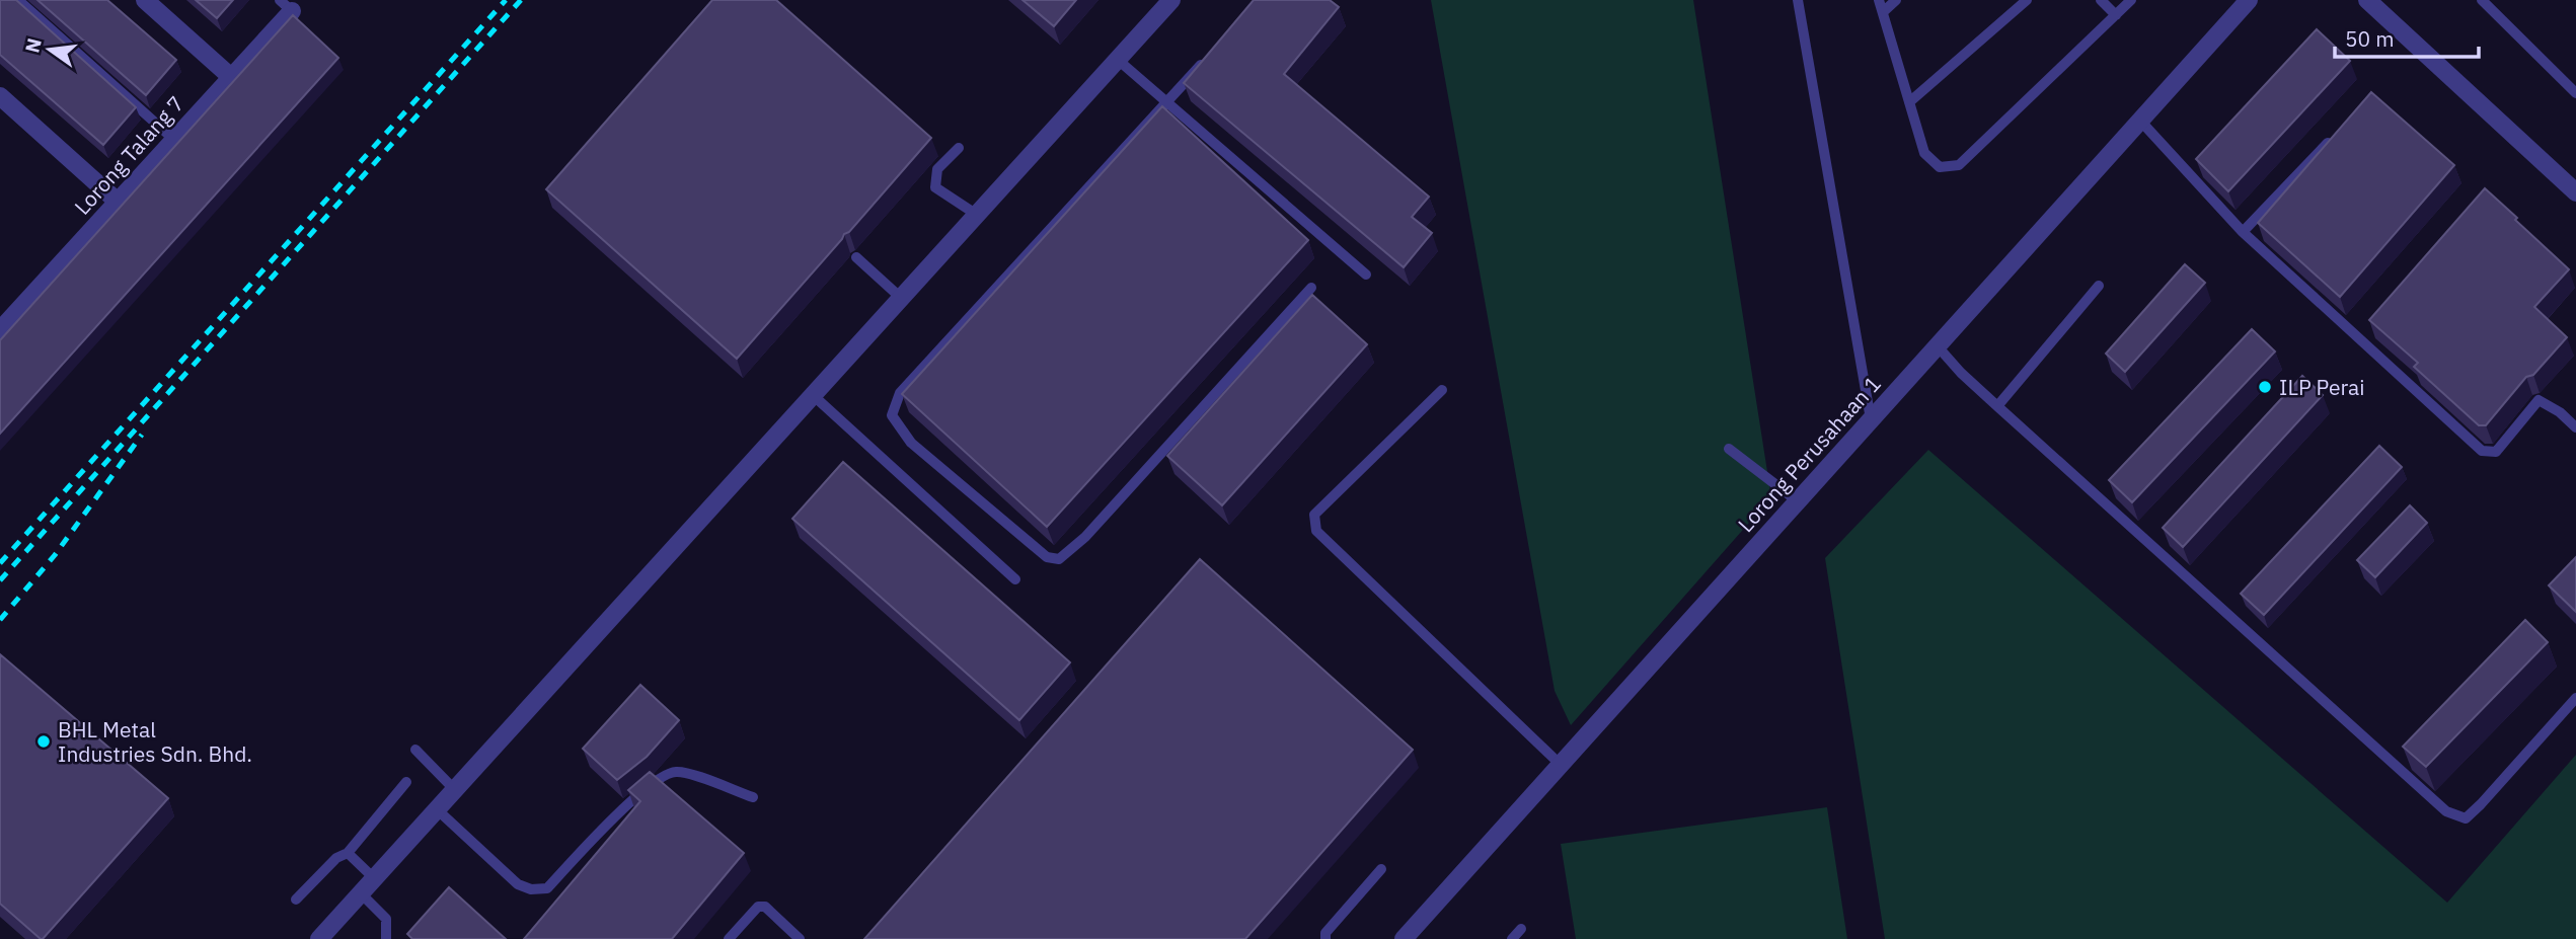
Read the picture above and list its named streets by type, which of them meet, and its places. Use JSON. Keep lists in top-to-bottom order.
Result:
{
  "streets": {
    "street": ["Lorong Talang 7", "Lorong Perusahaan 1"]
  },
  "places": ["ILP Perai", "BHL Metal Industries Sdn. Bhd."],
  "scale_bar": "50 m",
  "north": "left"
}
